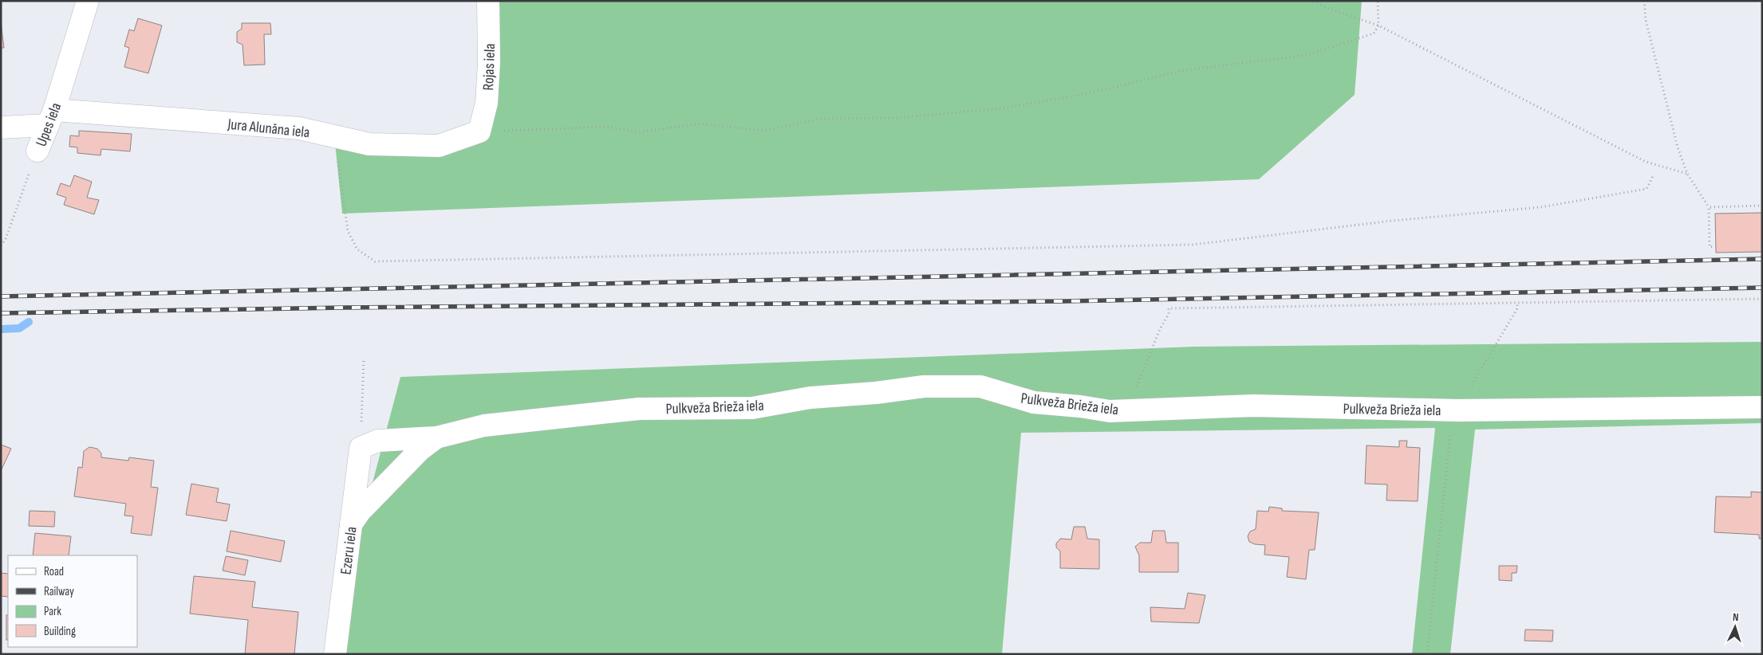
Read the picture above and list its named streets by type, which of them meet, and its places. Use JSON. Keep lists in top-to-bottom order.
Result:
{
  "streets": {
    "street": [
      "Rojas iela",
      "Upes iela",
      "Jura Alunāna iela",
      "Pulkveža Brieža iela",
      "Ezeru iela"
    ]
  },
  "crossings": [
    ["Rojas iela", "Jura Alunāna iela"],
    ["Upes iela", "Jura Alunāna iela"],
    ["Pulkveža Brieža iela", "Ezeru iela"]
  ],
  "legend": [
    "Road",
    "Railway",
    "Park",
    "Building"
  ],
  "north": "top"
}
